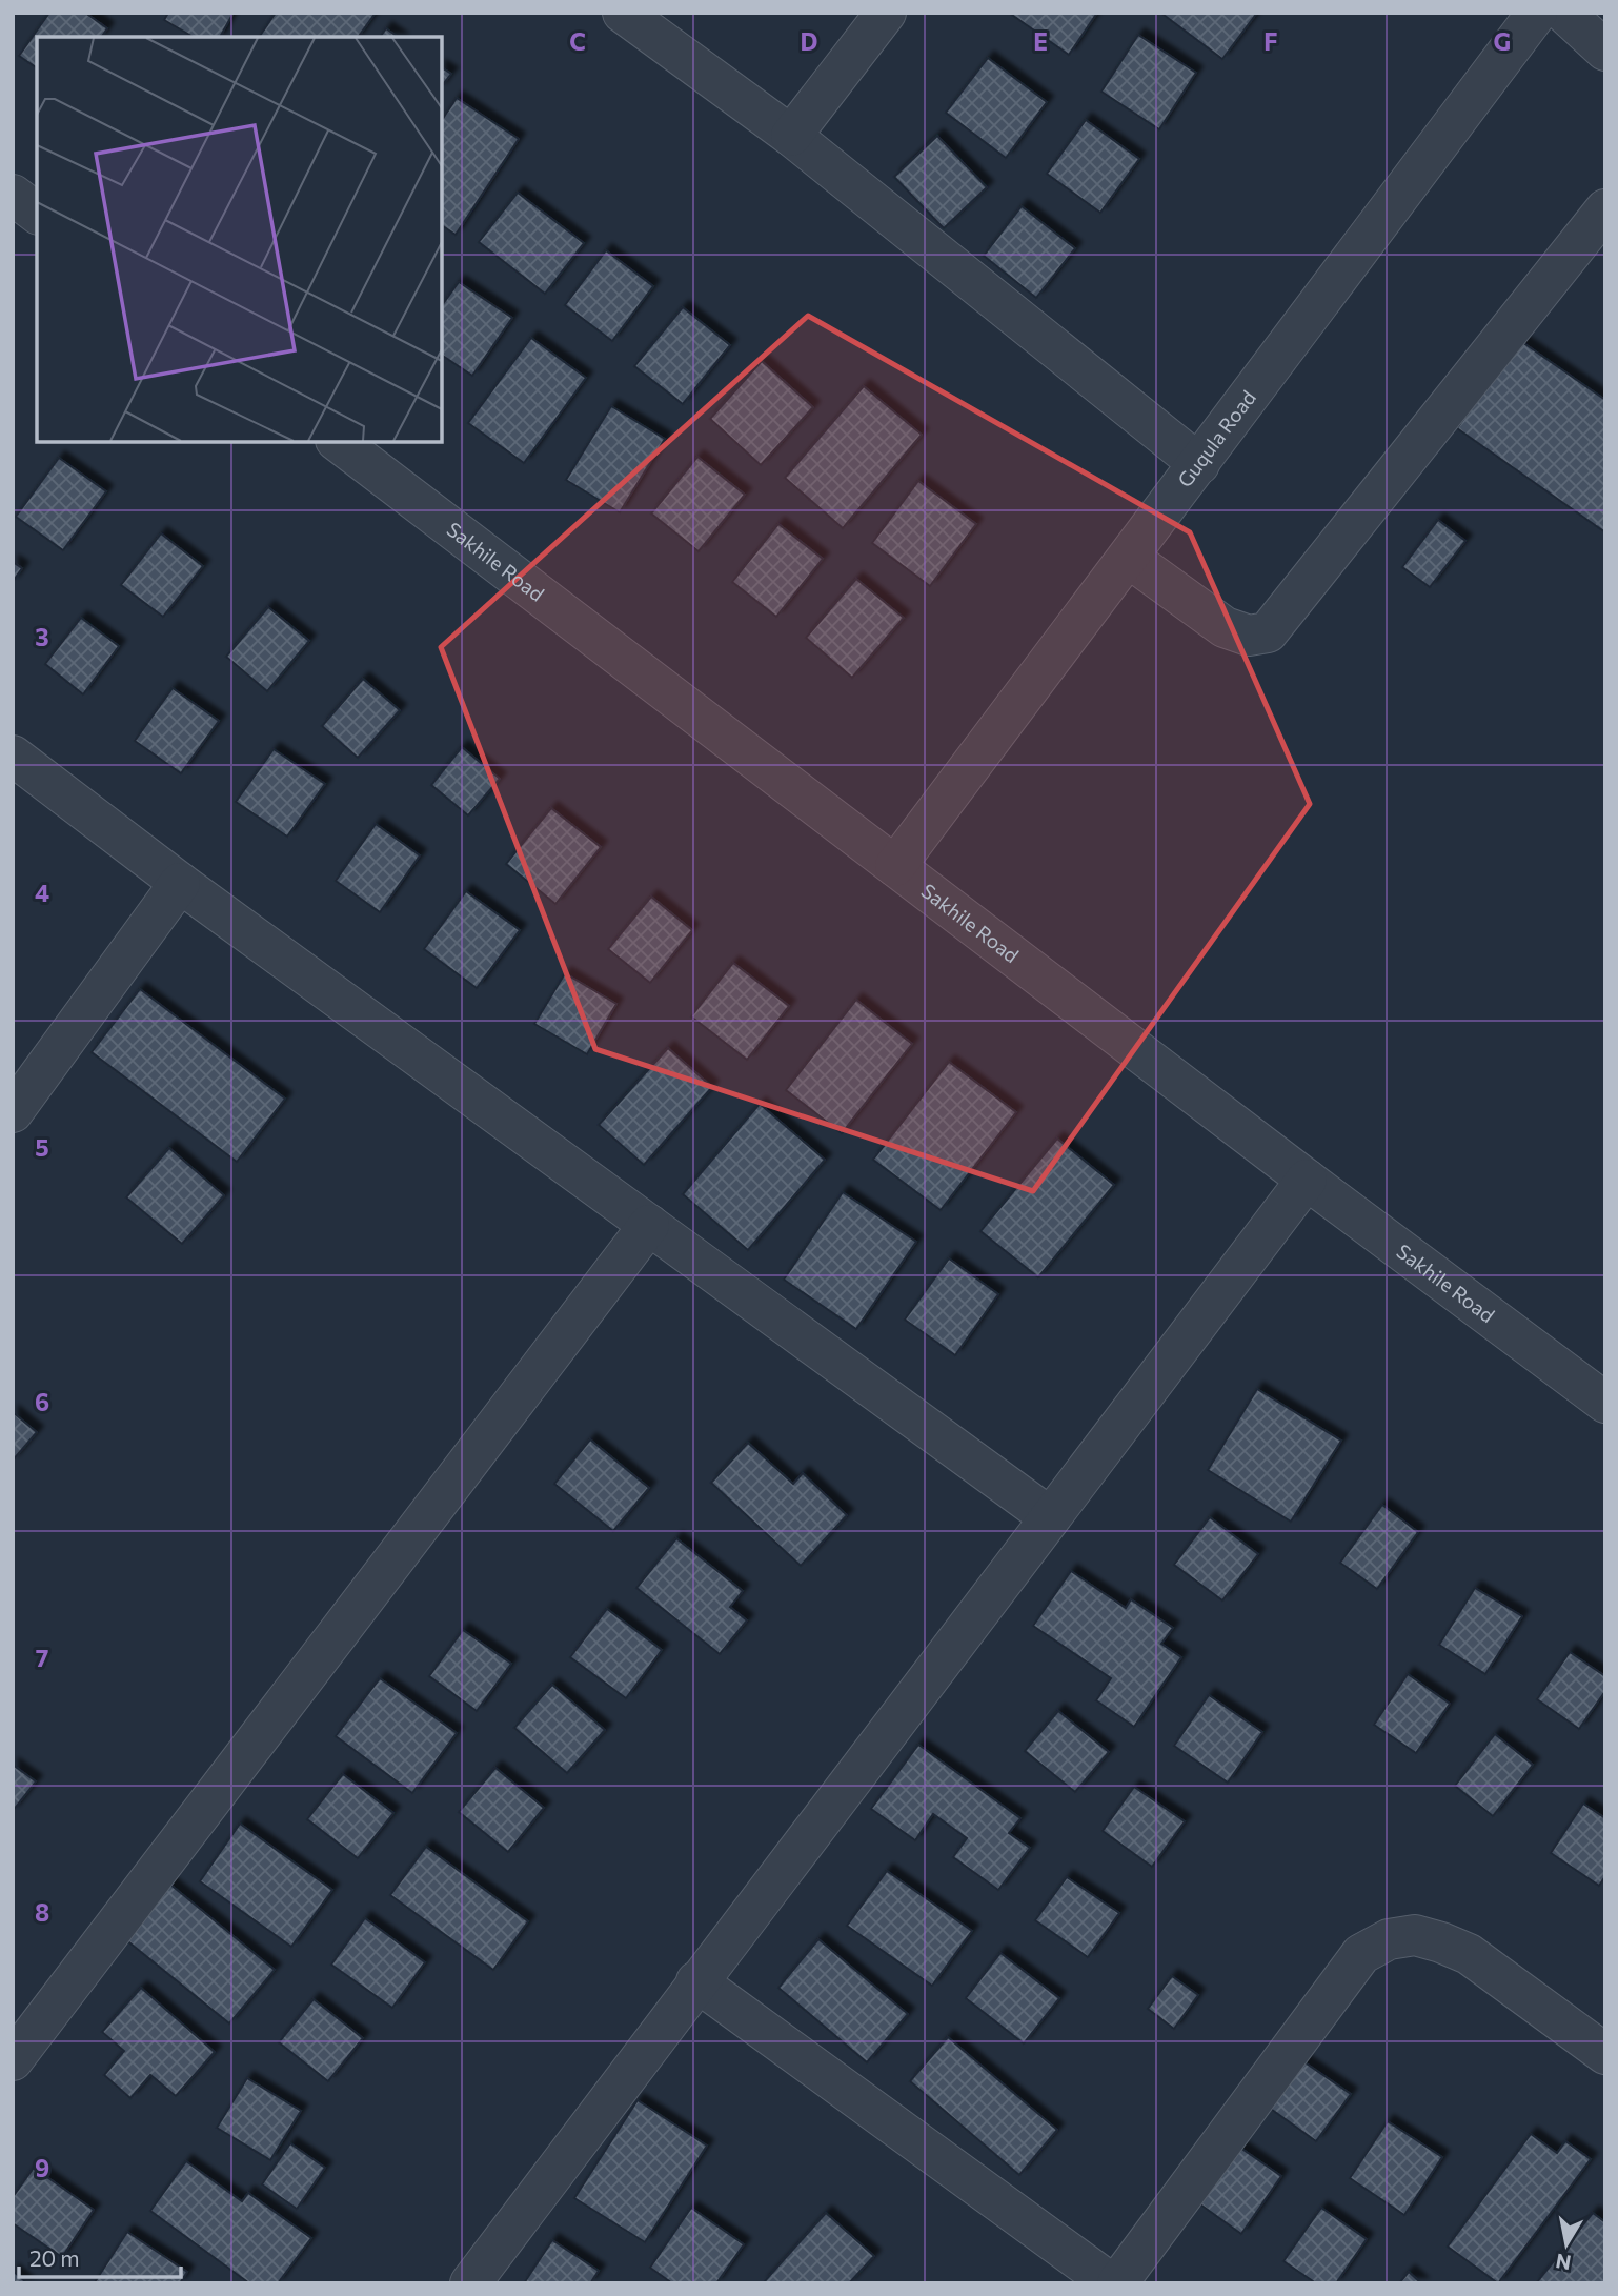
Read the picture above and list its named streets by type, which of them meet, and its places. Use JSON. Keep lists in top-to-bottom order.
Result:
{
  "streets": {
    "street": ["Guqula Road", "Sakhile Road"]
  },
  "crossings": [
    ["Guqula Road", "Sakhile Road"]
  ],
  "scale_bar": "20 m",
  "north": "bottom",
  "grid": {
    "columns": [
      "C",
      "D",
      "E",
      "F",
      "G"
    ],
    "rows": [
      "3",
      "4",
      "5",
      "6",
      "7",
      "8",
      "9"
    ]
  }
}
